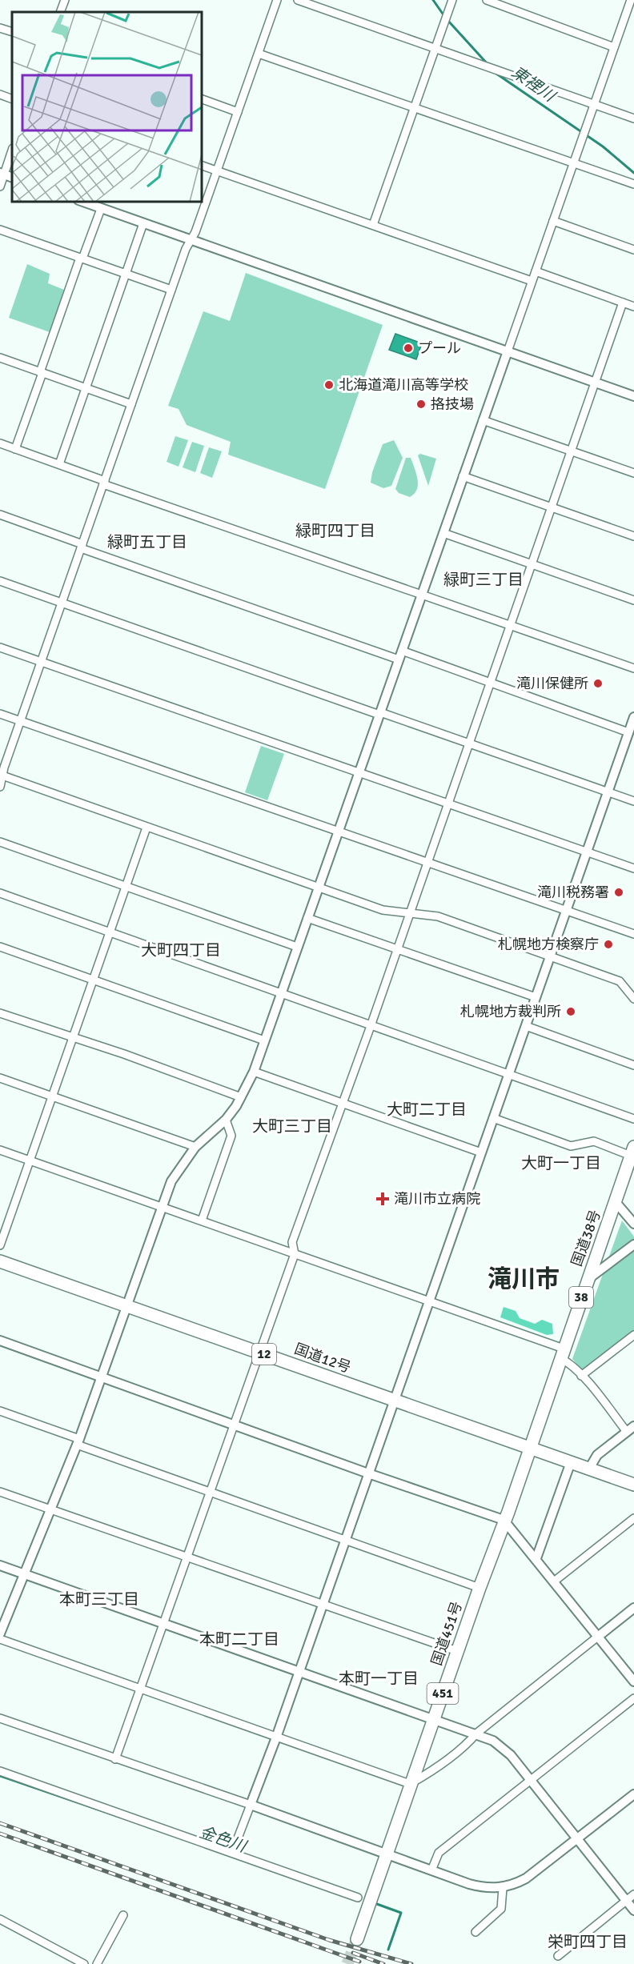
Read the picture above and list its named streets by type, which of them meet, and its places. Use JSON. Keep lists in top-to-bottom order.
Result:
{
  "streets": {
    "highway": [
      "国道38号",
      "38",
      "12",
      "国道12号",
      "国道451号",
      "451"
    ]
  },
  "crossings": [
    ["国道38号", "国道12号"],
    ["国道38号", "国道451号"],
    ["国道12号", "国道451号"]
  ],
  "districts": [
    "緑町四丁目",
    "緑町五丁目",
    "緑町三丁目",
    "大町四丁目",
    "大町二丁目",
    "大町三丁目",
    "大町一丁目",
    "滝川市",
    "本町三丁目",
    "本町二丁目",
    "本町一丁目",
    "栄町四丁目"
  ],
  "water": ["東裡川", "金色川"],
  "places": {
    "other": [
      "プール",
      "北海道滝川高等学校",
      "挌技場",
      "滝川保健所",
      "滝川税務署",
      "札幌地方検察庁",
      "札幌地方裁判所"
    ],
    "health": ["滝川市立病院"]
  }
}
